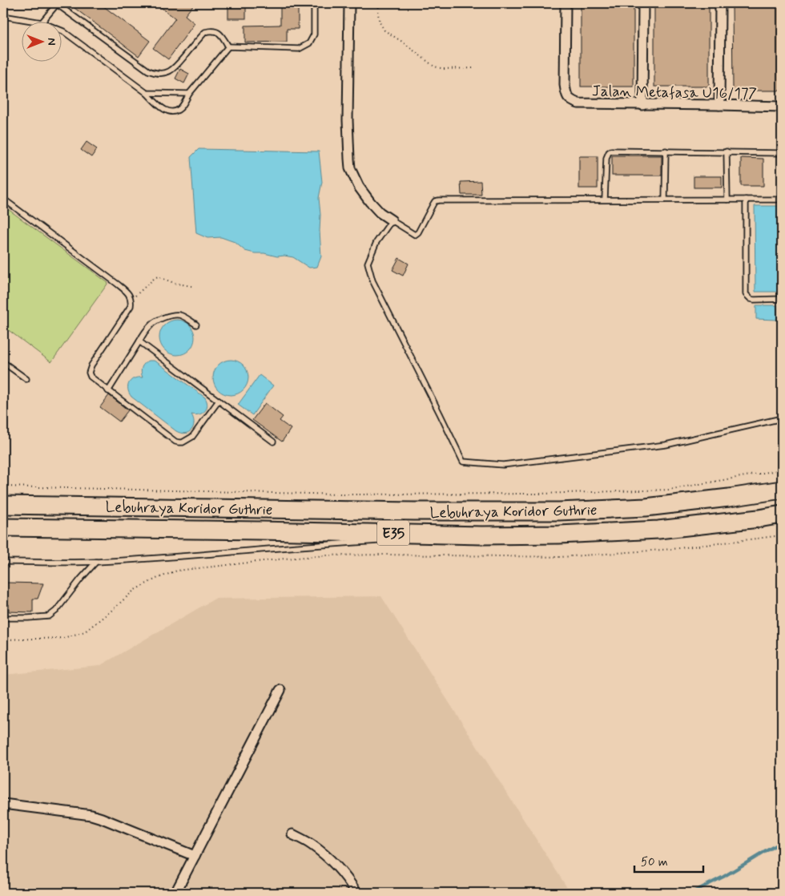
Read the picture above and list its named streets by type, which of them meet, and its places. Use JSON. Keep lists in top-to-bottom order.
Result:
{
  "streets": {
    "highway": ["Lebuhraya Koridor Guthrie", "E35"],
    "street": ["Jalan Metafasa U16/177"]
  },
  "scale_bar": "50 m",
  "north": "right"
}
